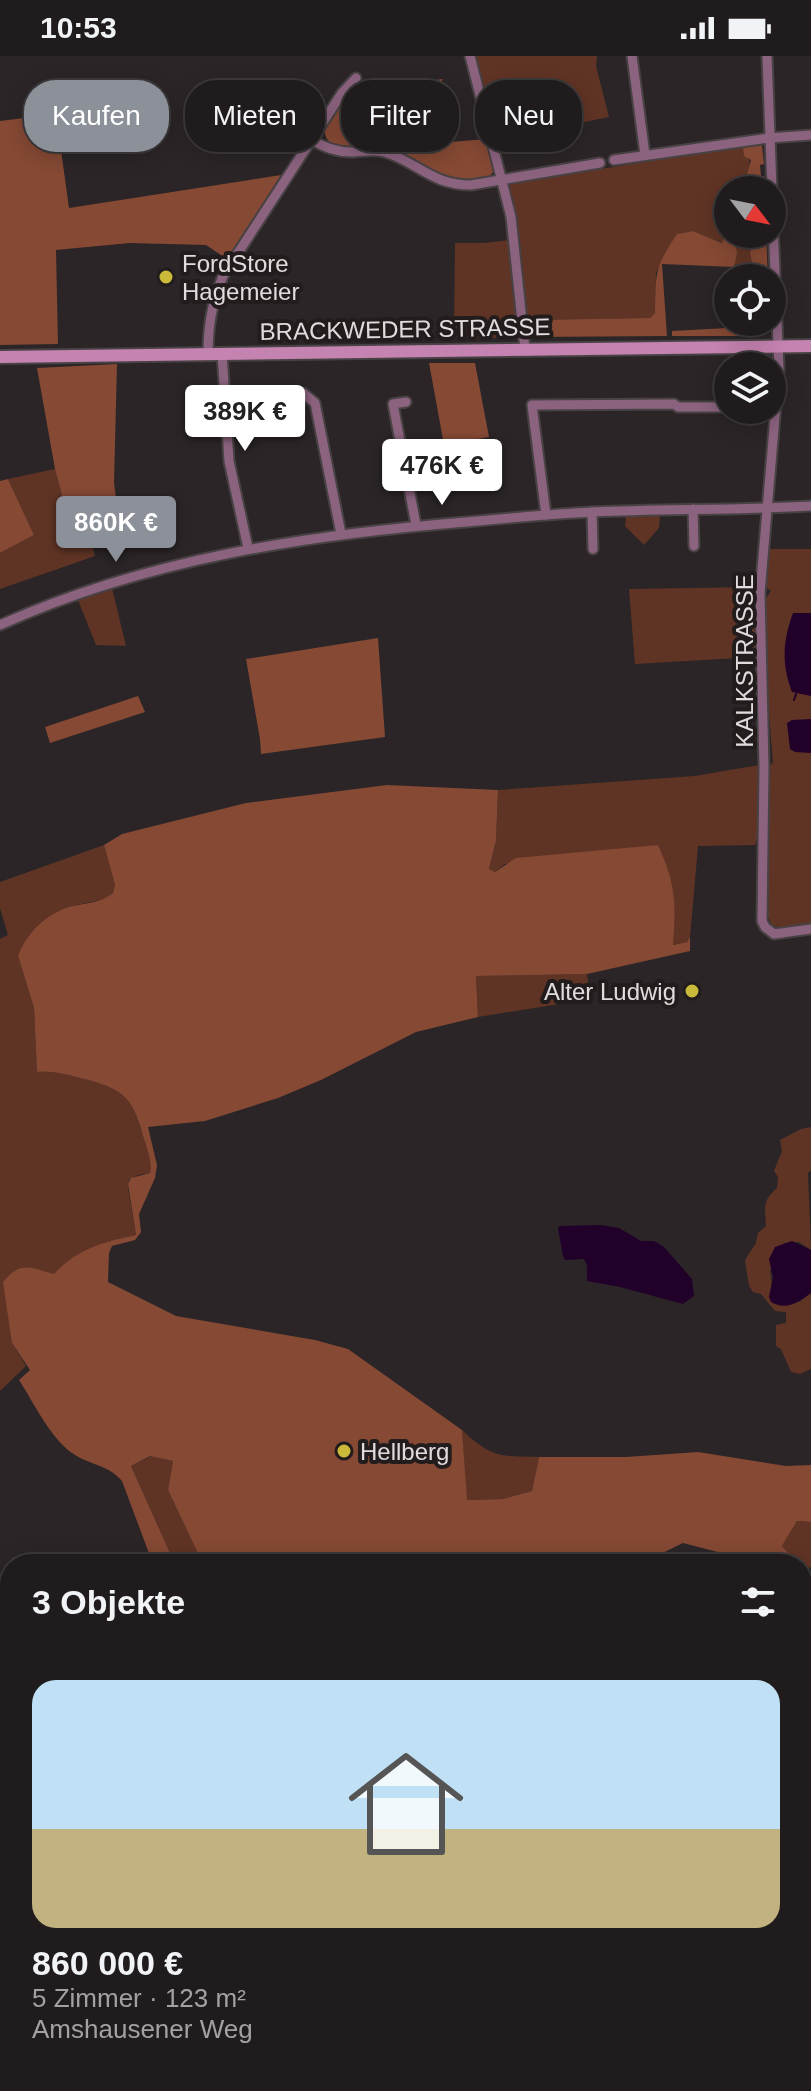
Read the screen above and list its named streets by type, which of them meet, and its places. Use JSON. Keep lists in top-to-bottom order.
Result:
{
  "streets": {
    "street": ["BRACKWEDER STRASSE", "KALKSTRASSE"]
  },
  "crossings": [
    ["BRACKWEDER STRASSE", "KALKSTRASSE"]
  ],
  "places": ["FordStore Hagemeier", "Alter Ludwig", "Hellberg"],
  "north": "bottom right",
  "page": {
    "status": "10:53",
    "chip": [
      "Kaufen",
      "Mieten",
      "Filter",
      "Neu"
    ],
    "price": ["389K €", "476K €", "860K €"],
    "heading": "3 Objekte",
    "list": [
      {
        "name": "860 000 €",
        "note": "5 Zimmer · 123 m² · Amshausener Weg"
      }
    ]
  }
}
